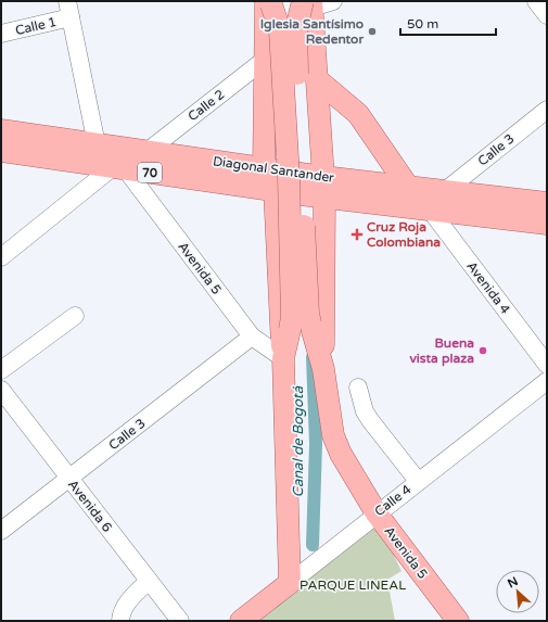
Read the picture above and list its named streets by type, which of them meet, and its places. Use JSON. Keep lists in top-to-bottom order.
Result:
{
  "streets": {
    "main road": [
      "Diagonal Santander",
      "70",
      "Avenida 5",
      "Calle 4"
    ],
    "street": [
      "Calle 1",
      "Calle 2",
      "Calle 3",
      "Avenida 4",
      "Avenida 6"
    ]
  },
  "crossings": [
    ["Calle 2", "Diagonal Santander"],
    ["Calle 3", "Diagonal Santander"],
    ["Calle 3", "Avenida 5"],
    ["Calle 3", "Avenida 6"],
    ["Diagonal Santander", "Avenida 5"],
    ["Diagonal Santander", "Avenida 4"],
    ["Avenida 5", "Calle 4"]
  ],
  "water": ["Canal de Bogotá"],
  "parks": ["PARQUE LINEAL"],
  "places": {
    "other": ["Iglesia Santísimo Redentor", "Buena vista plaza"],
    "health": ["Cruz Roja Colombiana"]
  },
  "scale_bar": "50 m",
  "north": "top left"
}
